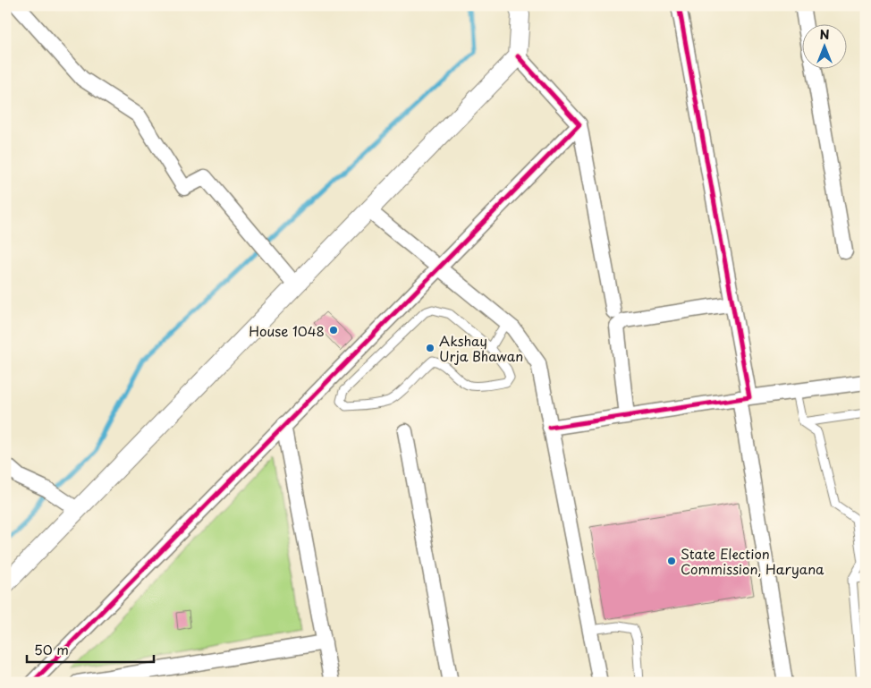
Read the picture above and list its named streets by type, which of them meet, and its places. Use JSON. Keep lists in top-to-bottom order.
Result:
{
  "places": ["House 1048", "Akshay Urja Bhawan", "State Election Commission, Haryana"],
  "scale_bar": "50 m",
  "north": "top"
}
